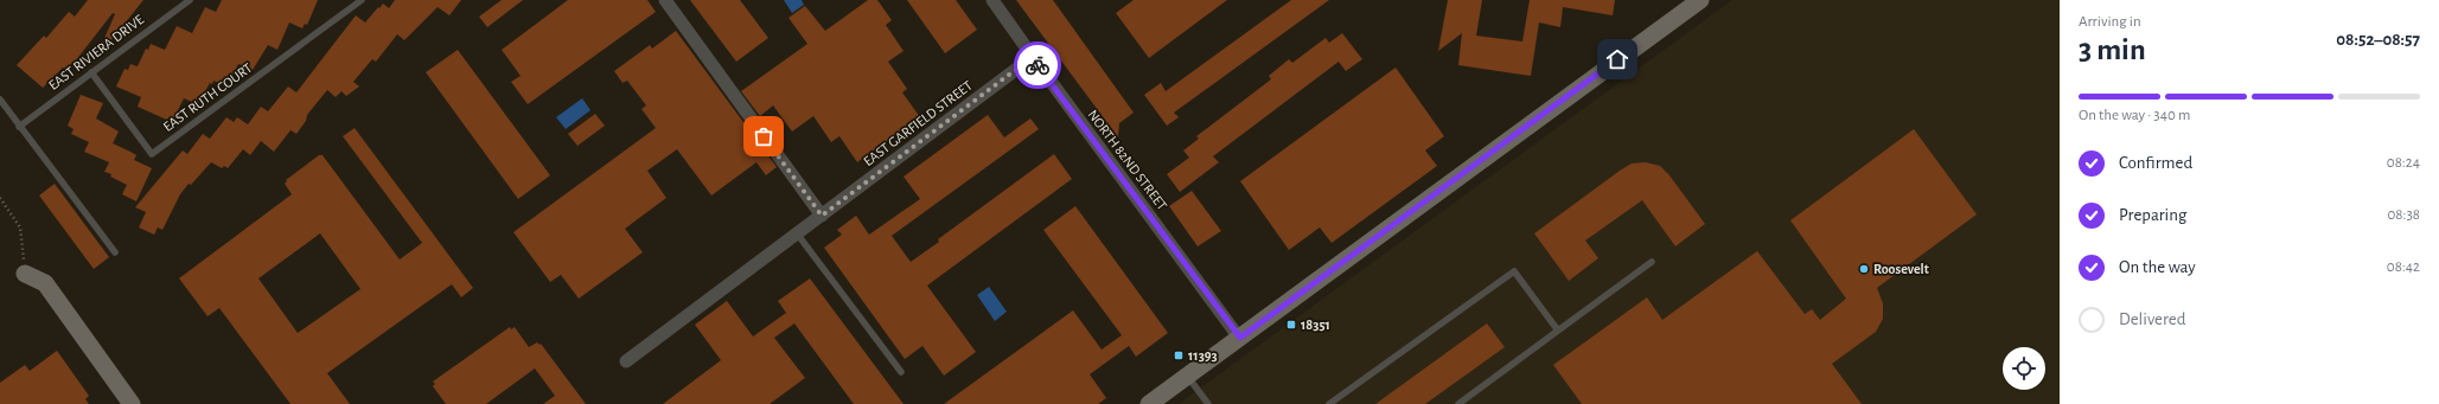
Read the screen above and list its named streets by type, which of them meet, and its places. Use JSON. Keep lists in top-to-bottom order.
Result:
{
  "streets": {
    "street": ["EAST GARFIELD STREET", "NORTH 82ND STREET"],
    "lane": ["EAST RIVIERA DRIVE", "EAST RUTH COURT"]
  },
  "crossings": [
    ["EAST RIVIERA DRIVE", "EAST RUTH COURT"],
    ["EAST GARFIELD STREET", "NORTH 82ND STREET"]
  ],
  "places": {
    "other": ["Roosevelt"],
    "transit": ["18351", "11393"]
  },
  "page": {
    "heading": ["3 min", "Arriving in", "08:52–08:57"],
    "bar": "On the way · 340 m",
    "list": [
      ["Confirmed", "08:24"],
      ["Preparing", "08:38"],
      ["On the way", "08:42"],
      "Delivered"
    ]
  }
}
